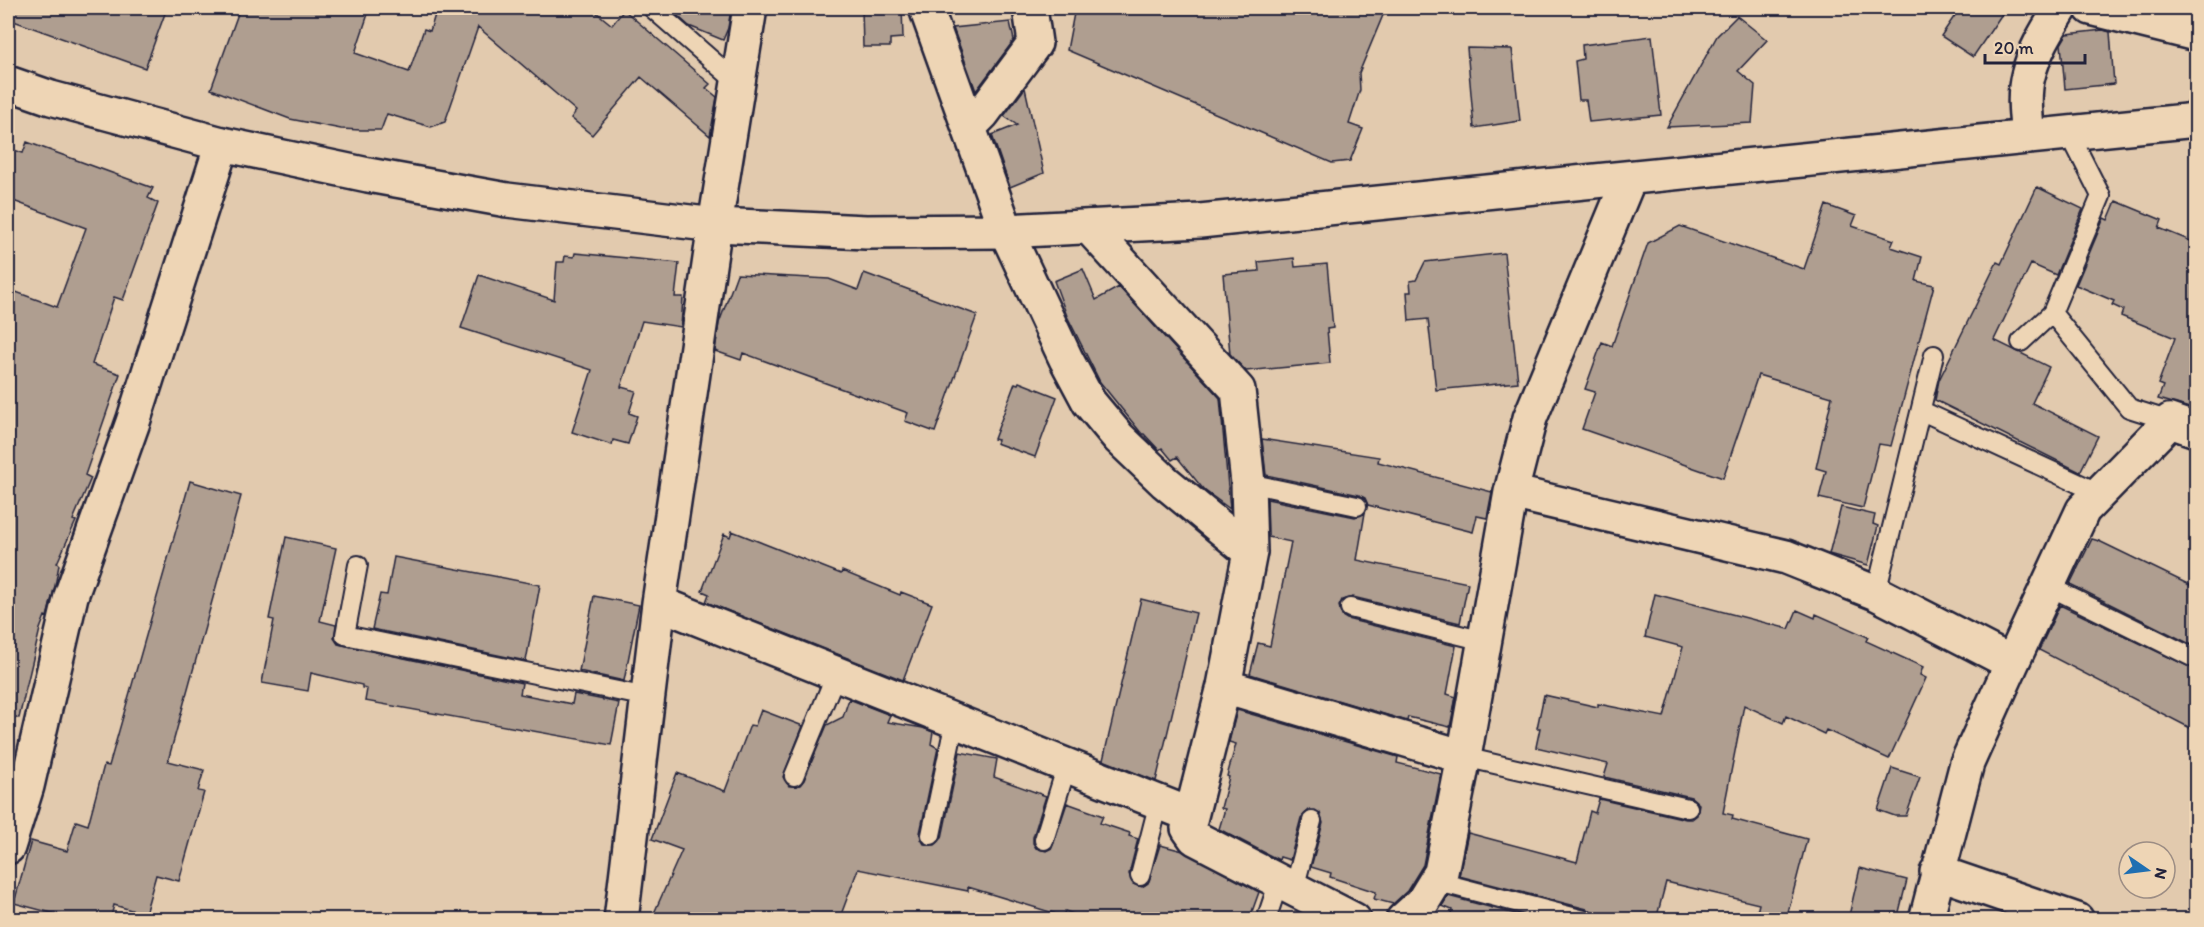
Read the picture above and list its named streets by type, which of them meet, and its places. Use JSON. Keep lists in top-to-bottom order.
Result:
{
  "scale_bar": "20 m",
  "north": "right"
}
